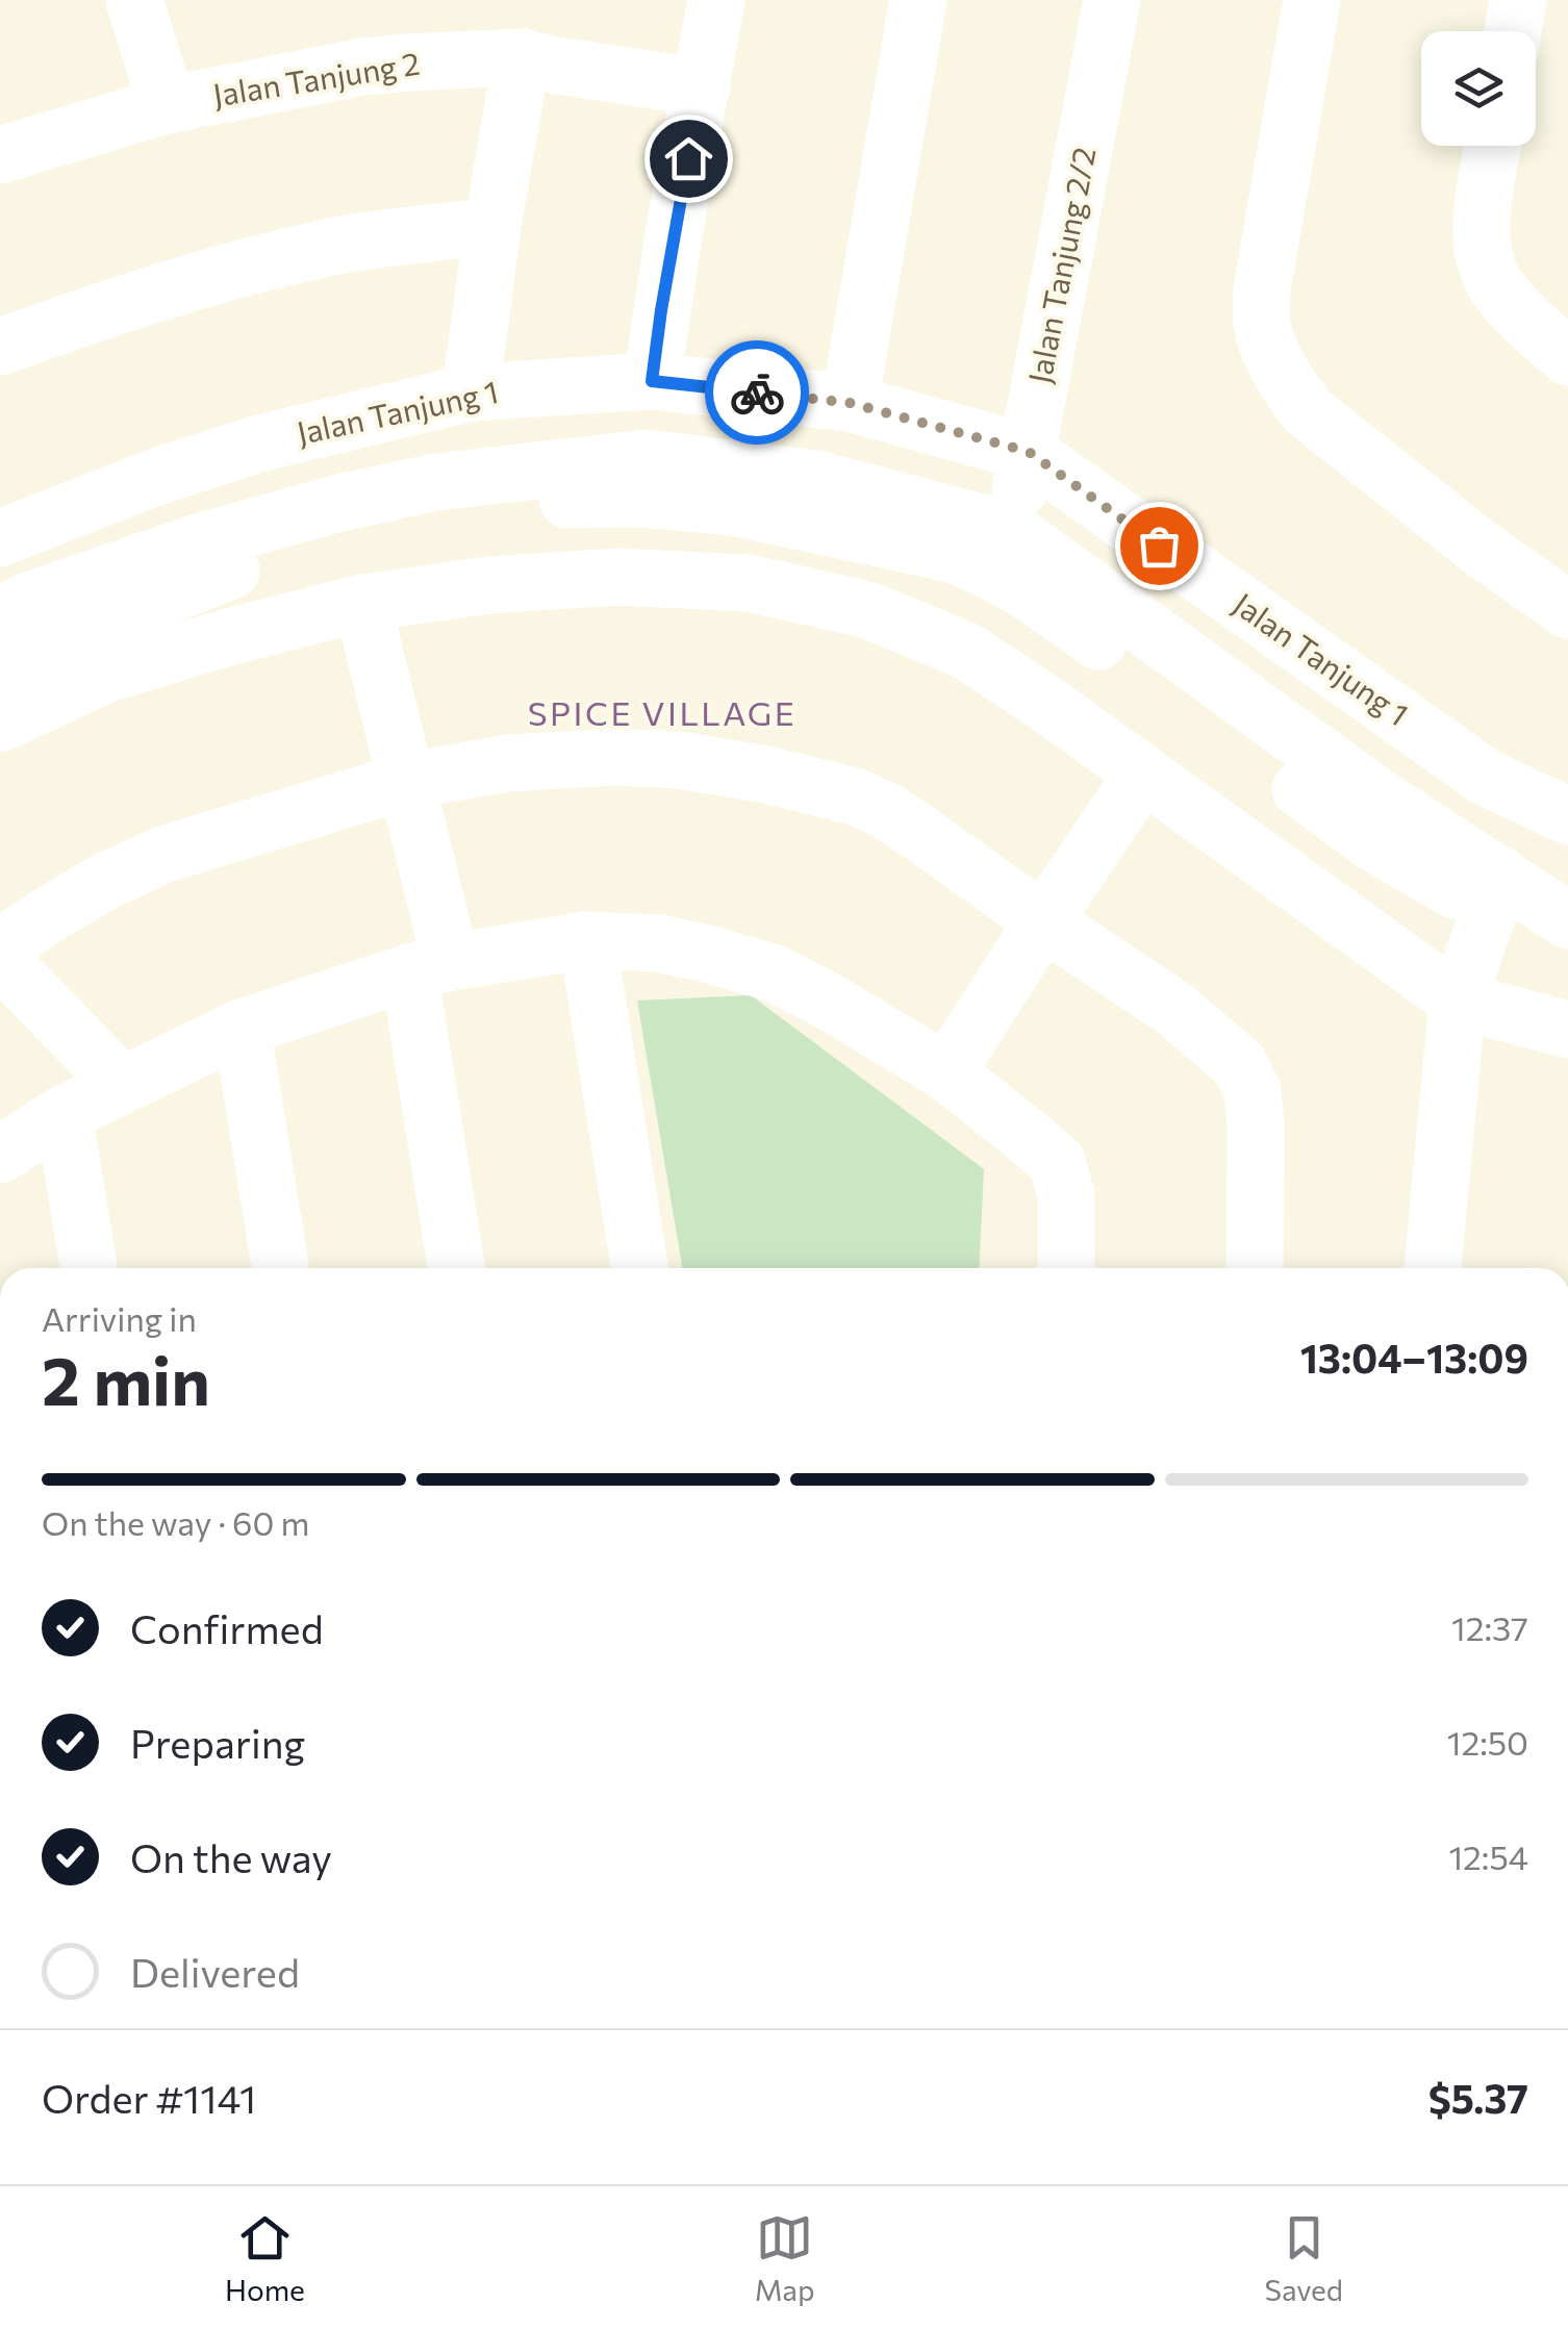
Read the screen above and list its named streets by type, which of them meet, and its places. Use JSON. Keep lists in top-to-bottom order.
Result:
{
  "streets": {
    "street": ["Jalan Tanjung 2", "Jalan Tanjung 2/2", "Jalan Tanjung 1"]
  },
  "crossings": [
    ["Jalan Tanjung 2/2", "Jalan Tanjung 1"]
  ],
  "districts": ["SPICE VILLAGE"],
  "page": {
    "heading": ["2 min", "Arriving in", "13:04–13:09"],
    "panel": ["Order #1141", "$5.37"],
    "bar": "On the way · 60 m",
    "list": [
      ["Confirmed", "12:37"],
      ["Preparing", "12:50"],
      ["On the way", "12:54"],
      "Delivered"
    ],
    "tabs": ["Home", "Map", "Saved"]
  }
}
